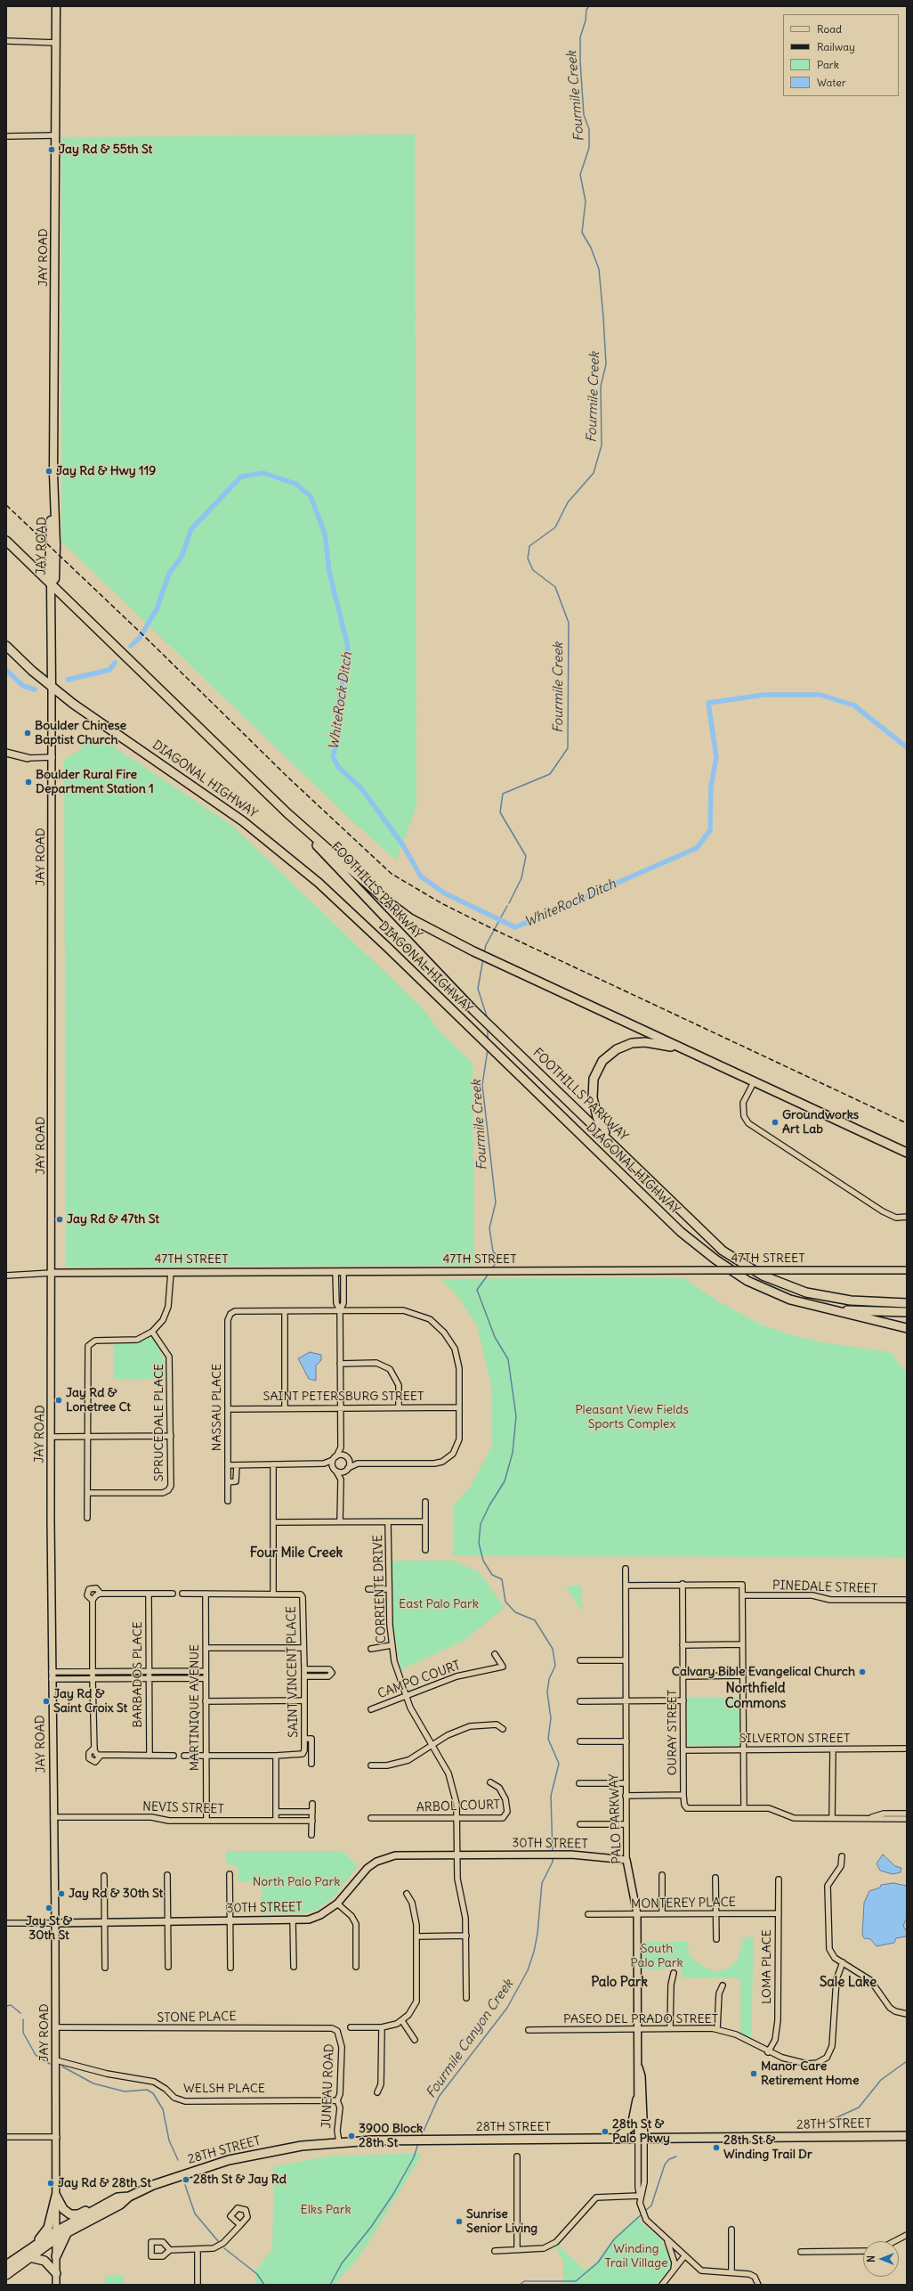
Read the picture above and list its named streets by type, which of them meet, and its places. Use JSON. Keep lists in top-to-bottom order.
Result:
{
  "streets": {
    "highway": ["DIAGONAL HIGHWAY", "FOOTHILLS PARKWAY", "28TH STREET"],
    "main road": ["JAY ROAD"],
    "street": [
      "47TH STREET",
      "SAINT PETERSBURG STREET",
      "NASSAU PLACE",
      "SPRUCEDALE PLACE",
      "PINEDALE STREET",
      "CORRIENTE DRIVE",
      "SAINT VINCENT PLACE",
      "BARBADOS PLACE",
      "CAMPO COURT",
      "MARTINIQUE AVENUE",
      "OURAY STREET",
      "SILVERTON STREET",
      "ARBOL COURT",
      "NEVIS STREET",
      "PALO PARKWAY",
      "30TH STREET",
      "MONTEREY PLACE",
      "LOMA PLACE",
      "STONE PLACE",
      "PASEO DEL PRADO STREET",
      "JUNEAU ROAD",
      "WELSH PLACE"
    ]
  },
  "crossings": [
    ["JAY ROAD", "DIAGONAL HIGHWAY"],
    ["JAY ROAD", "47TH STREET"],
    ["JAY ROAD", "NEVIS STREET"],
    ["JAY ROAD", "30TH STREET"],
    ["JAY ROAD", "STONE PLACE"],
    ["JAY ROAD", "WELSH PLACE"],
    ["JAY ROAD", "28TH STREET"],
    ["DIAGONAL HIGHWAY", "FOOTHILLS PARKWAY"],
    ["SAINT PETERSBURG STREET", "NASSAU PLACE"],
    ["CORRIENTE DRIVE", "CAMPO COURT"],
    ["CORRIENTE DRIVE", "ARBOL COURT"],
    ["CORRIENTE DRIVE", "30TH STREET"],
    ["MARTINIQUE AVENUE", "NEVIS STREET"],
    ["OURAY STREET", "SILVERTON STREET"],
    ["PALO PARKWAY", "30TH STREET"],
    ["PALO PARKWAY", "MONTEREY PLACE"],
    ["PALO PARKWAY", "PASEO DEL PRADO STREET"],
    ["PALO PARKWAY", "28TH STREET"],
    ["MONTEREY PLACE", "LOMA PLACE"],
    ["LOMA PLACE", "PASEO DEL PRADO STREET"],
    ["STONE PLACE", "JUNEAU ROAD"],
    ["JUNEAU ROAD", "WELSH PLACE"],
    ["JUNEAU ROAD", "28TH STREET"]
  ],
  "districts": [
    "Four Mile Creek",
    "Northfield Commons",
    "Palo Park",
    "Sale Lake"
  ],
  "water": ["Fourmile Creek", "WhiteRock Ditch", "Fourmile Canyon Creek"],
  "parks": [
    "Pleasant View Fields Sports Complex",
    "East Palo Park",
    "North Palo Park",
    "South Palo Park",
    "Elks Park",
    "Winding Trail Village"
  ],
  "places": [
    "Jay Rd & 55th St",
    "Jay Rd & Hwy 119",
    "Boulder Chinese Baptist Church",
    "Boulder Rural Fire Department Station 1",
    "Groundworks Art Lab",
    "Jay Rd & 47th St",
    "Jay Rd & Lonetree Ct",
    "Calvary Bible Evangelical Church",
    "Jay Rd & Saint Croix St",
    "Jay Rd & 30th St",
    "Jay St & 30th St",
    "Manor Care Retirement Home",
    "28th St & Palo Pkwy",
    "3900 Block 28th St",
    "28th St & Winding Trail Dr",
    "28th St & Jay Rd",
    "Jay Rd & 28th St",
    "Sunrise Senior Living"
  ],
  "legend": [
    "Road",
    "Railway",
    "Park",
    "Water"
  ],
  "north": "left"
}
